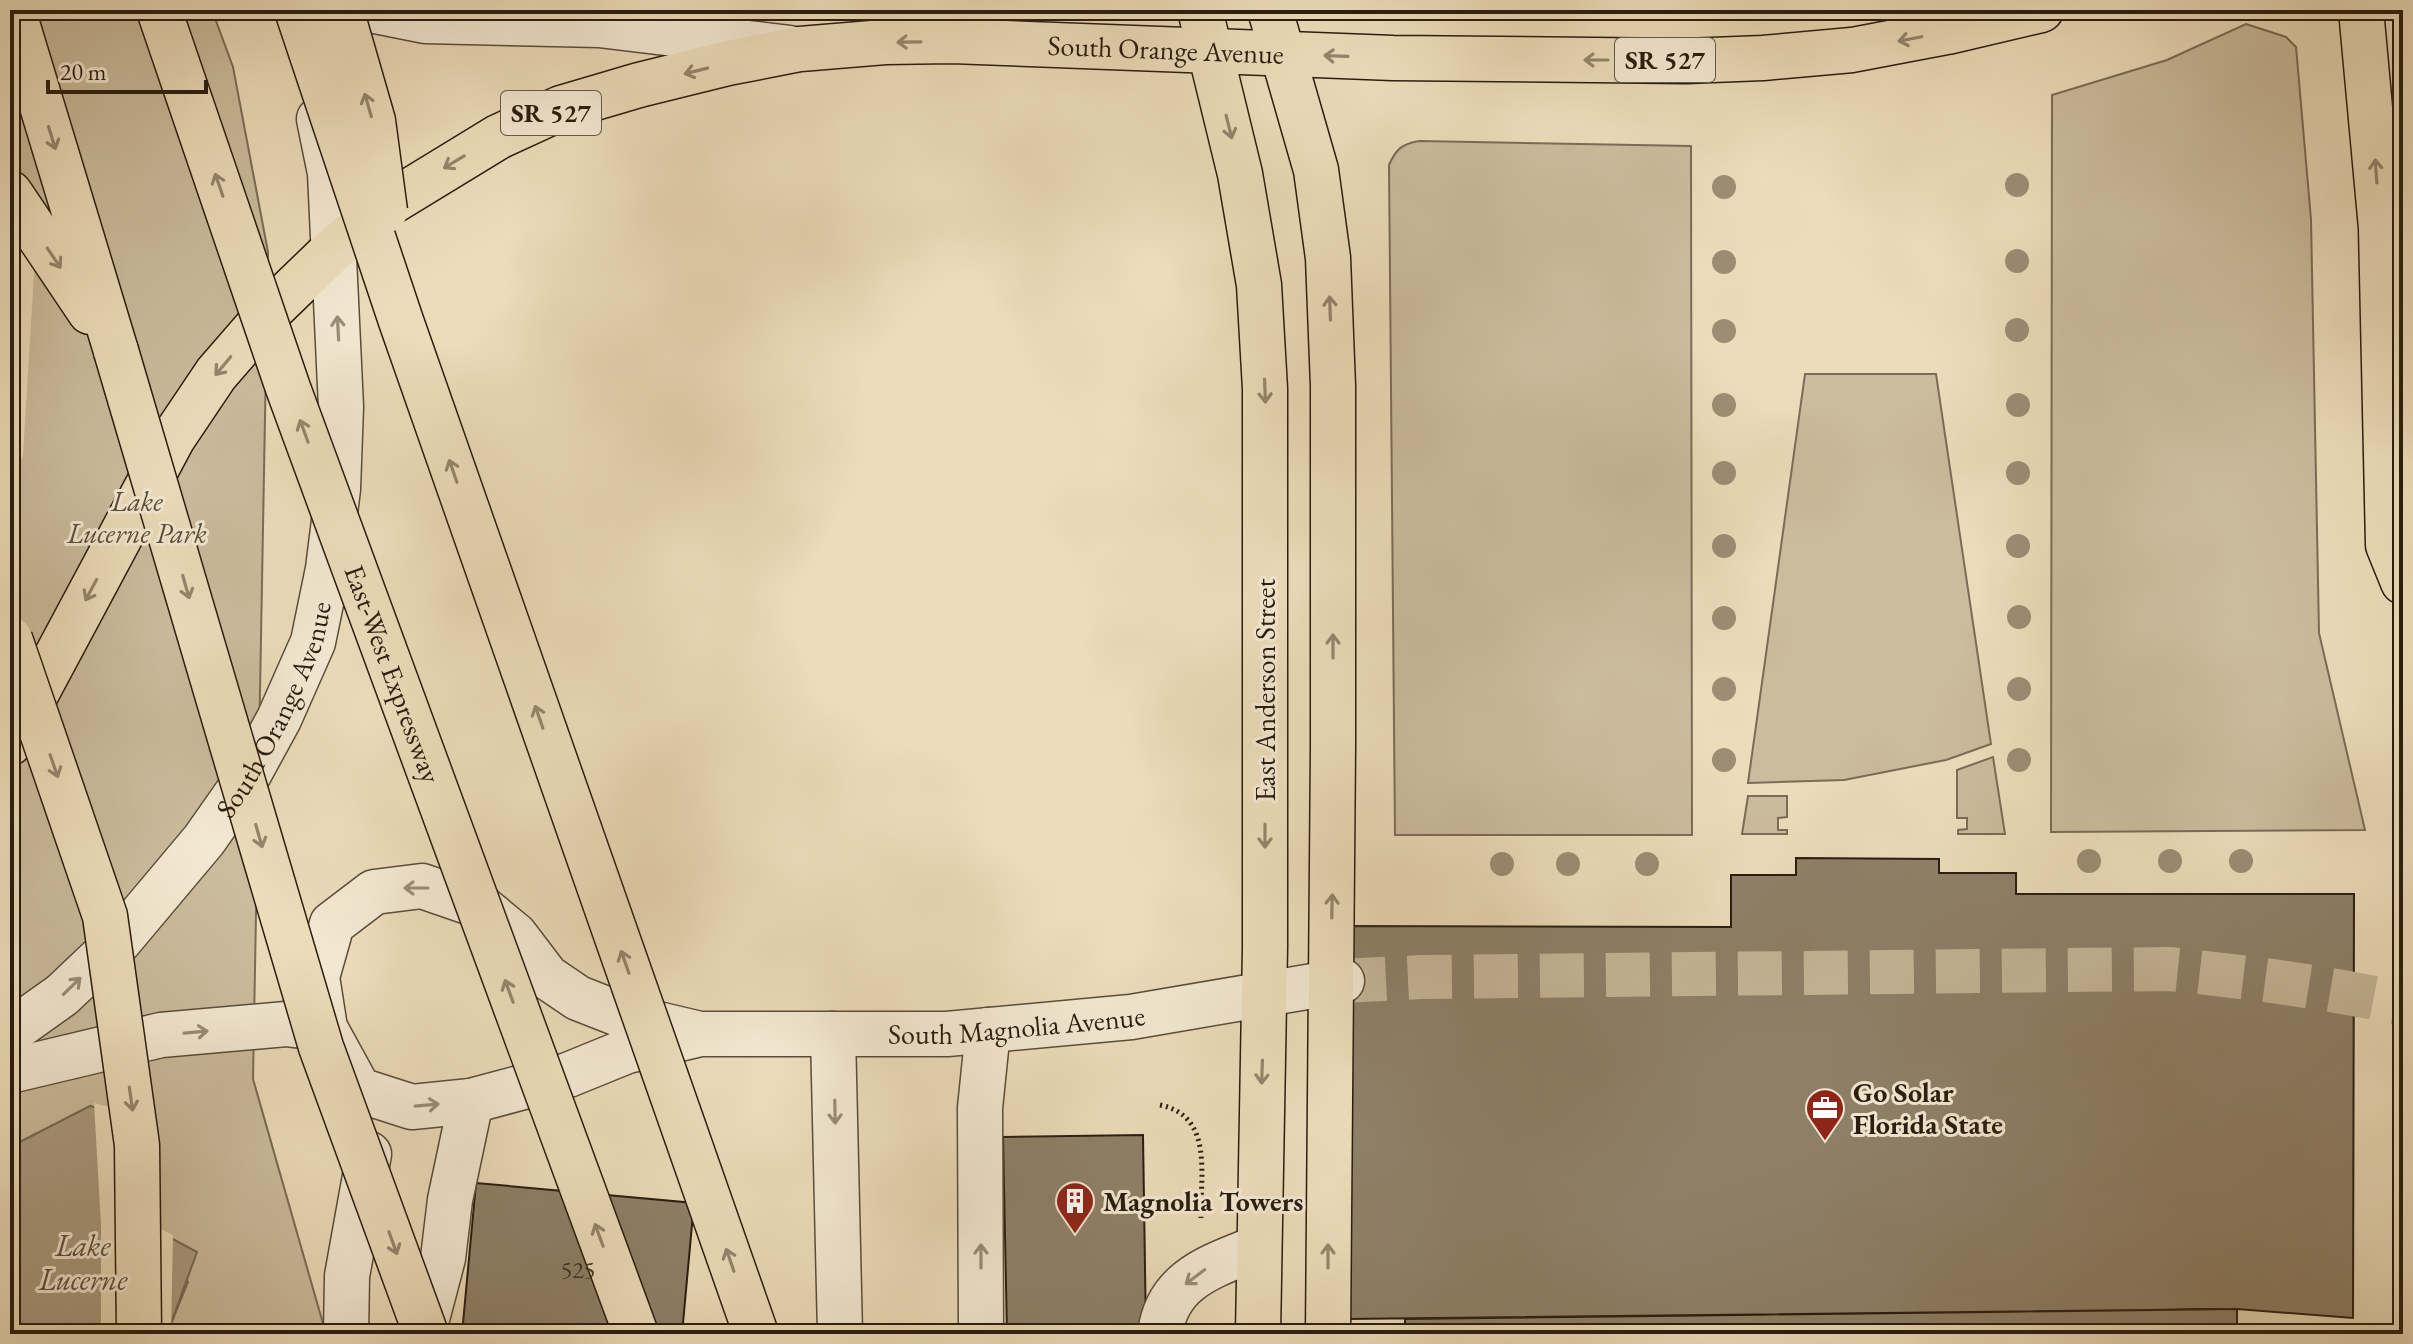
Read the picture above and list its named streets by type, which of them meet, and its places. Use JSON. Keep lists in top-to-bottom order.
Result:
{
  "streets": {
    "main road": [
      "South Orange Avenue",
      "SR 527",
      "East-West Expressway",
      "East Anderson Street"
    ],
    "street": ["South Magnolia Avenue"]
  },
  "crossings": [
    ["South Orange Avenue", "East Anderson Street"],
    ["East Anderson Street", "South Magnolia Avenue"]
  ],
  "water": ["Lake Lucerne"],
  "parks": ["Lake Lucerne Park"],
  "places": {
    "office": ["Go Solar Florida State"],
    "building": ["Magnolia Towers"]
  },
  "house_numbers": ["525"],
  "scale_bar": "20 m"
}
